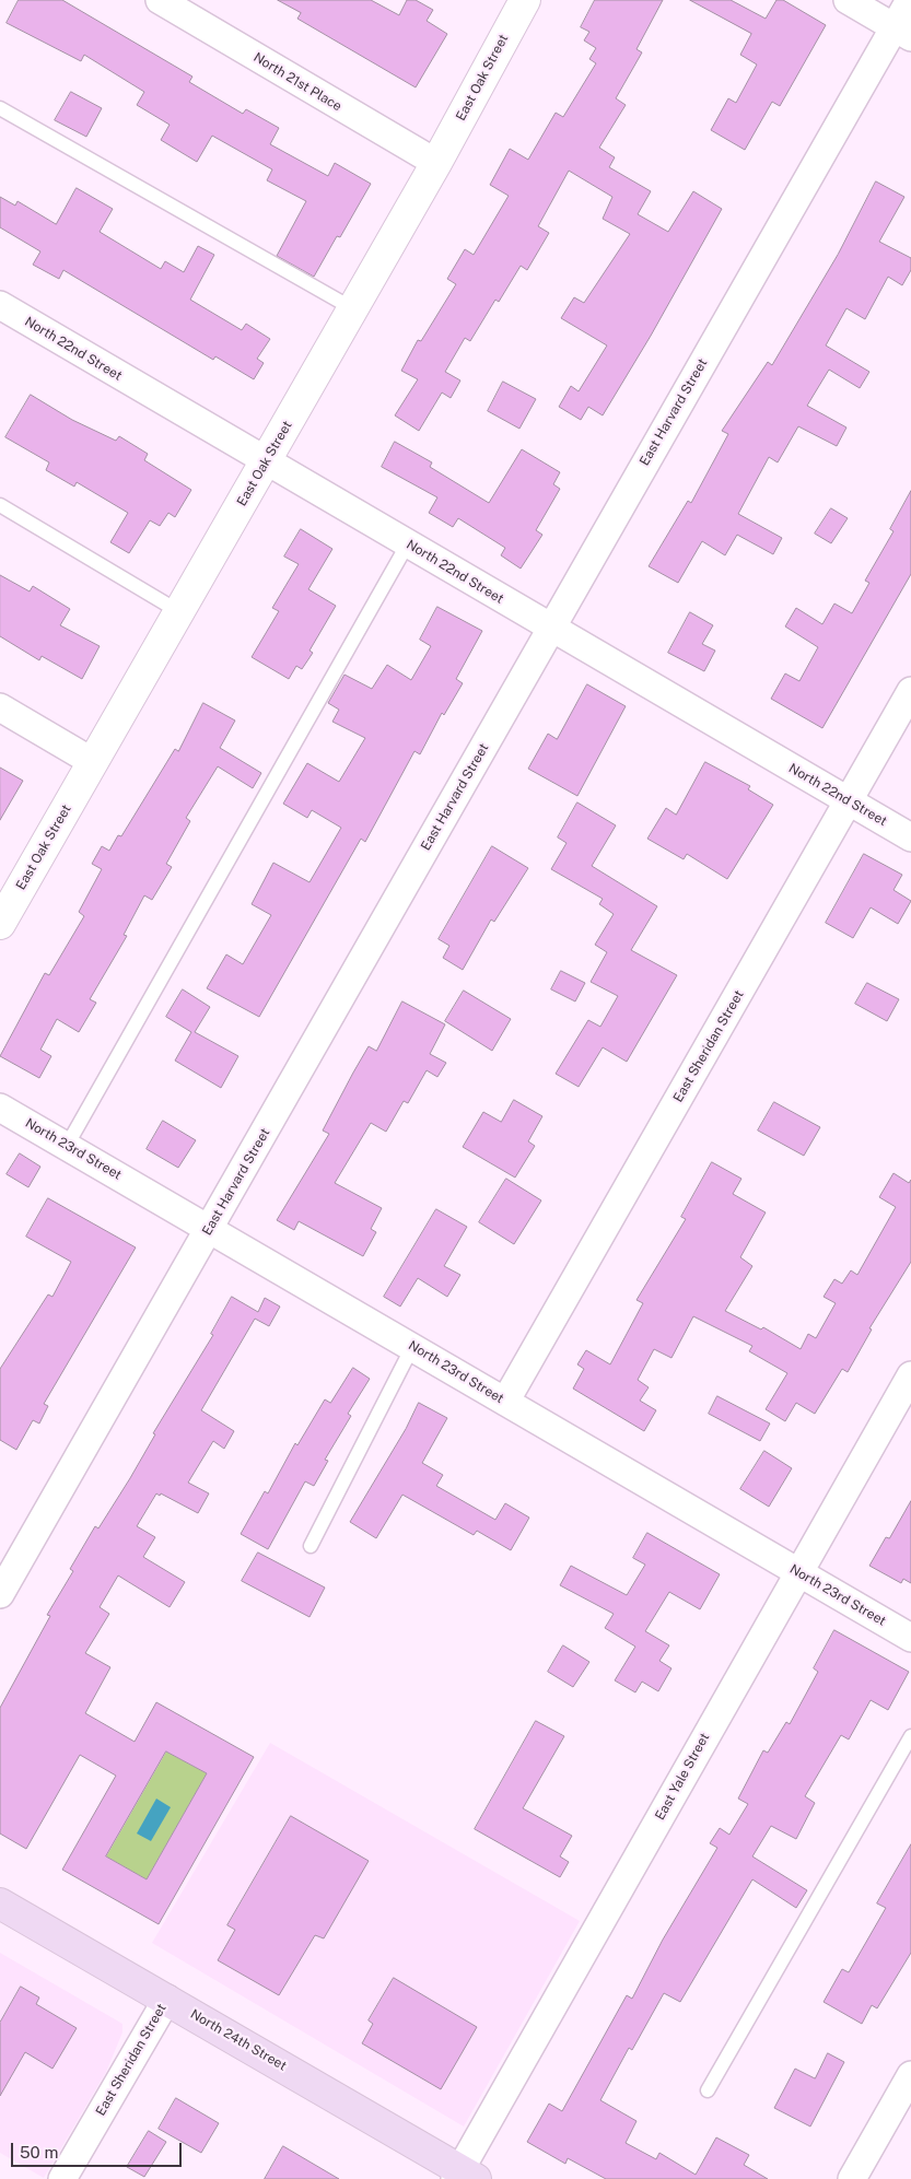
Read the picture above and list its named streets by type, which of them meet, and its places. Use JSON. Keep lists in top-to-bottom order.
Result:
{
  "streets": {
    "main road": ["North 24th Street"],
    "street": [
      "East Oak Street",
      "North 21st Place",
      "North 22nd Street",
      "East Harvard Street",
      "East Sheridan Street",
      "North 23rd Street",
      "East Yale Street"
    ]
  },
  "crossings": [
    ["East Oak Street", "North 21st Place"],
    ["East Oak Street", "North 22nd Street"],
    ["North 22nd Street", "East Harvard Street"],
    ["North 22nd Street", "East Sheridan Street"],
    ["East Harvard Street", "North 23rd Street"],
    ["East Sheridan Street", "North 23rd Street"],
    ["East Sheridan Street", "North 24th Street"],
    ["North 23rd Street", "East Yale Street"],
    ["East Yale Street", "North 24th Street"]
  ],
  "scale_bar": "50 m"
}
